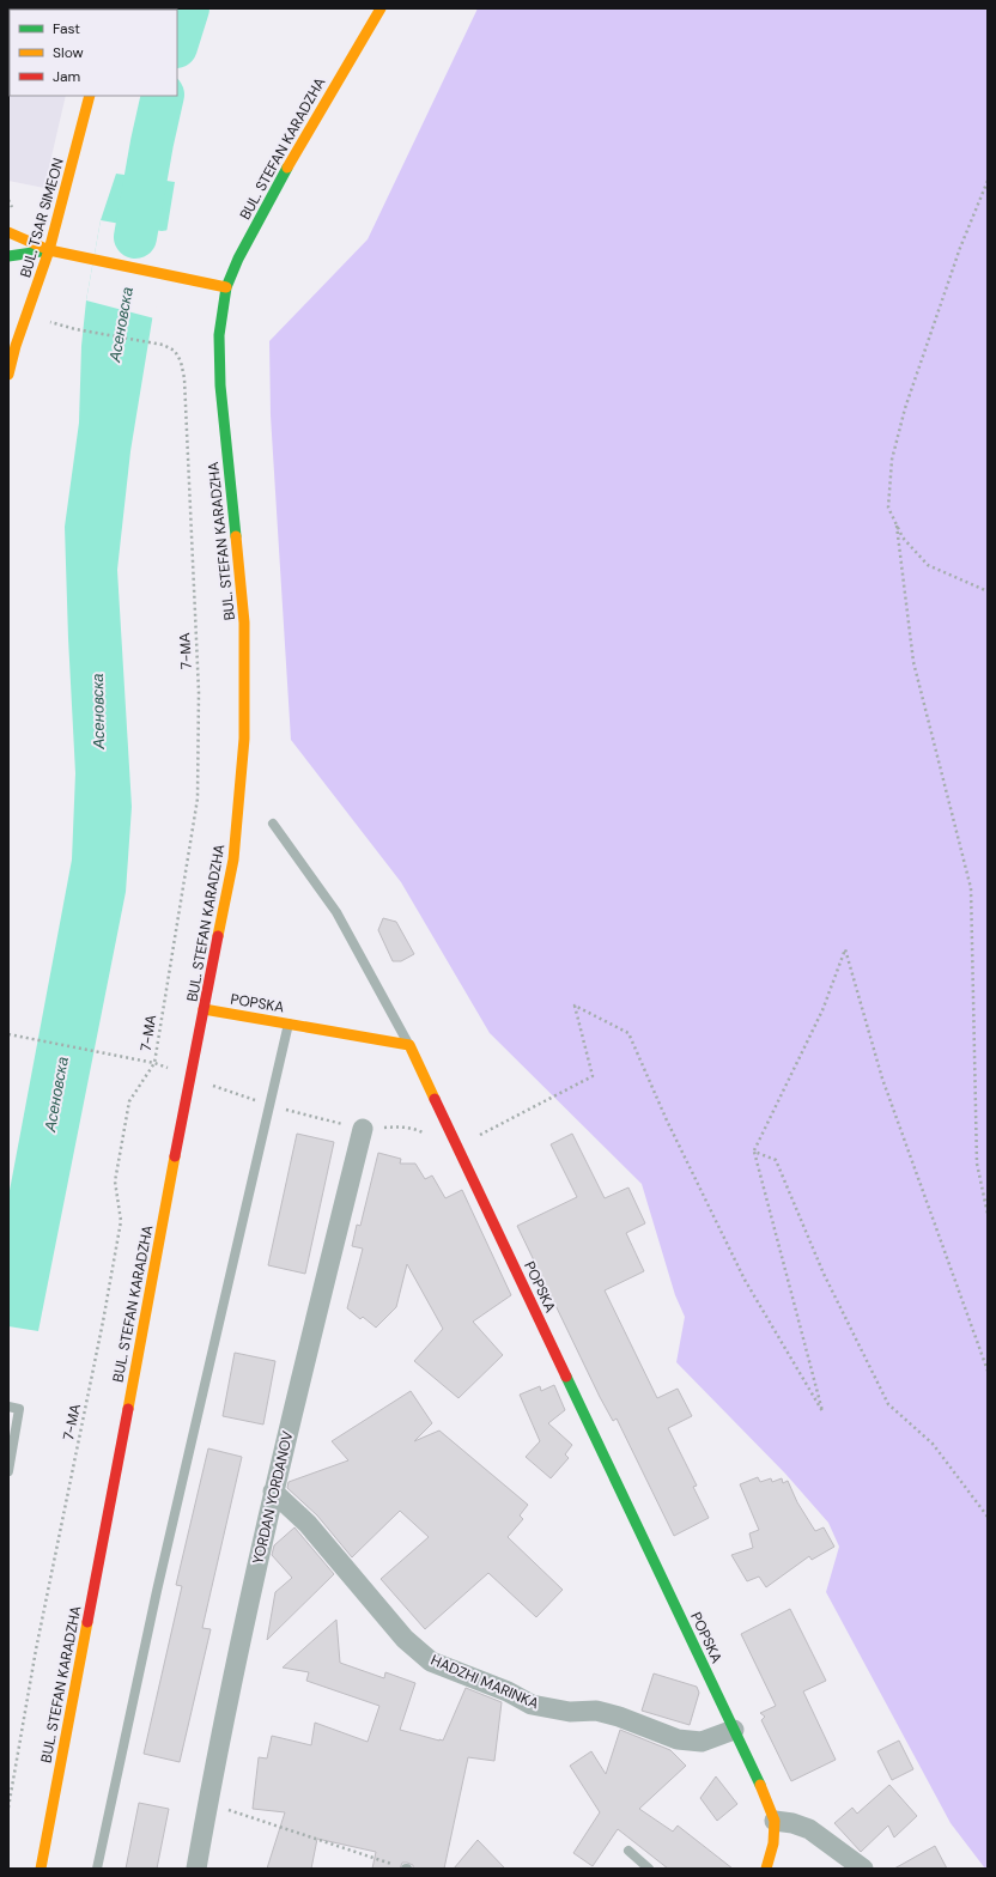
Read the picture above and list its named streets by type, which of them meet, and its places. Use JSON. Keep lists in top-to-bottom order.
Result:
{
  "streets": {
    "main road": ["BUL. STEFAN KARADZHA", "BUL. TSAR SIMEON", "POPSKA"],
    "street": ["YORDAN YORDANOV", "HADZHI MARINKA"],
    "path": ["7-МА"]
  },
  "crossings": [
    ["BUL. STEFAN KARADZHA", "POPSKA"],
    ["POPSKA", "HADZHI MARINKA"],
    ["YORDAN YORDANOV", "HADZHI MARINKA"]
  ],
  "water": ["Асеновска"],
  "legend": ["Fast", "Slow", "Jam"]
}
